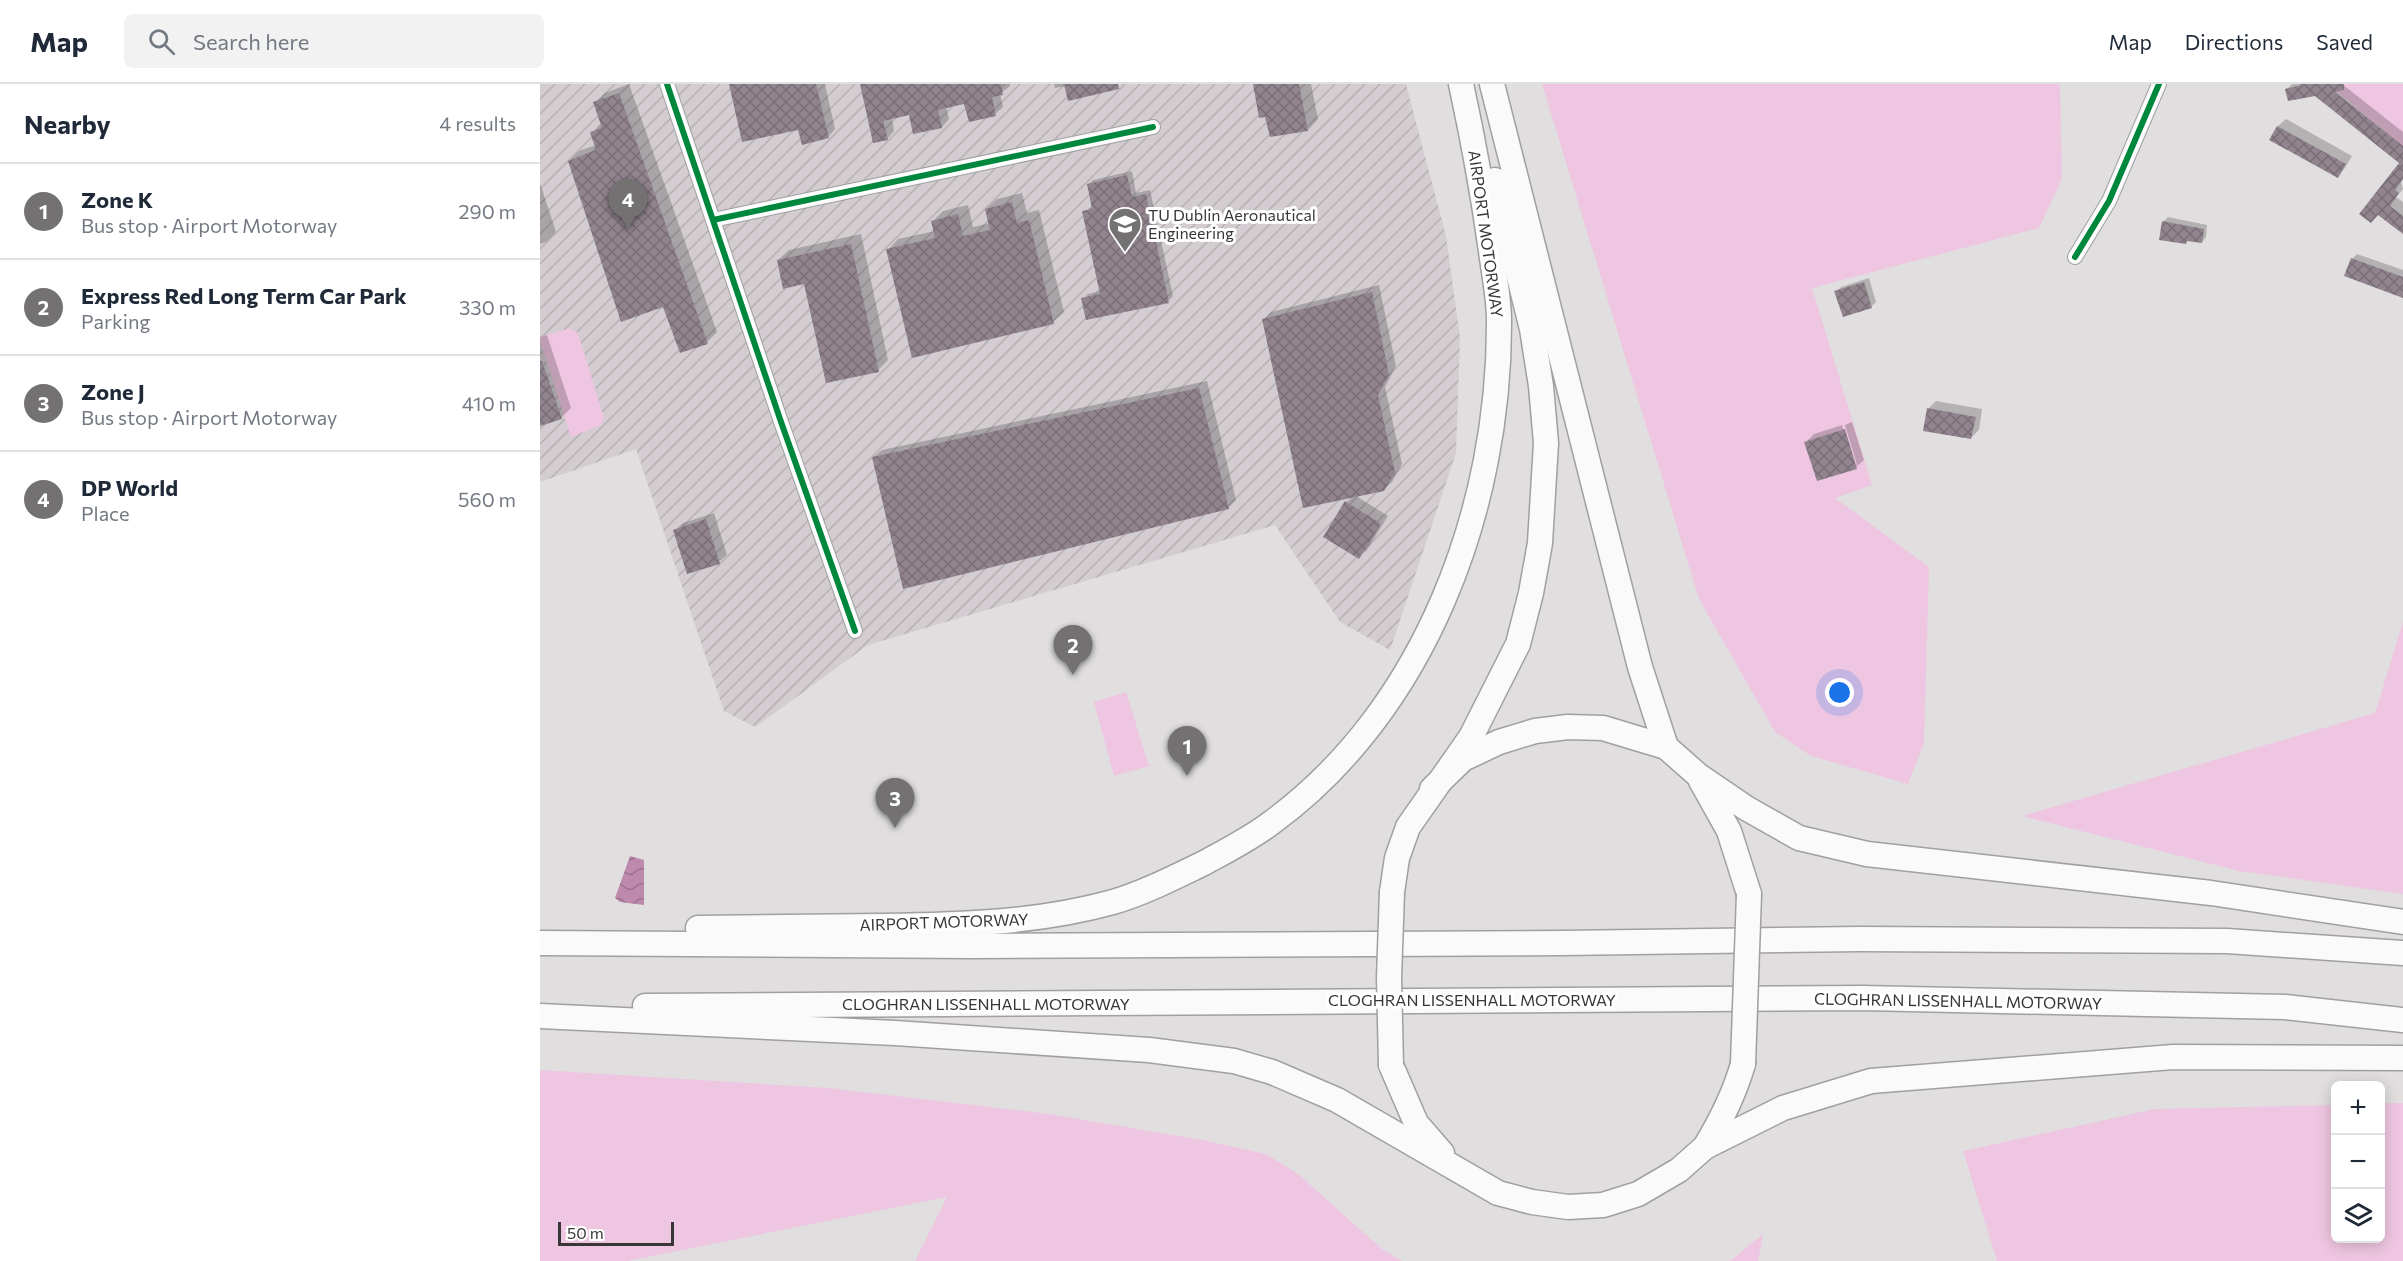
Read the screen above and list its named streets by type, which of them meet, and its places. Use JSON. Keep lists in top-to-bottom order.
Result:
{
  "streets": {
    "highway": ["AIRPORT MOTORWAY", "CLOGHRAN LISSENHALL MOTORWAY"]
  },
  "places": {
    "school or university": ["TU Dublin Aeronautical Engineering"]
  },
  "scale_bar": "50 m",
  "page": {
    "header": "Map",
    "search": "Search here",
    "nav": ["Map", "Directions", "Saved"],
    "heading": ["Nearby", "4 results"],
    "list": [
      {
        "mark": "1",
        "name": "Zone K",
        "note": "Bus stop · Airport Motorway",
        "value": "290 m"
      },
      {
        "mark": "2",
        "name": "Express Red Long Term Car Park",
        "note": "Parking",
        "value": "330 m"
      },
      {
        "mark": "3",
        "name": "Zone J",
        "note": "Bus stop · Airport Motorway",
        "value": "410 m"
      },
      {
        "mark": "4",
        "name": "DP World",
        "note": "Place",
        "value": "560 m"
      }
    ],
    "pins": [
      "4",
      "2",
      "1",
      "3"
    ],
    "map_buttons": ["+", "−"],
    "scale": "50 m"
  }
}
